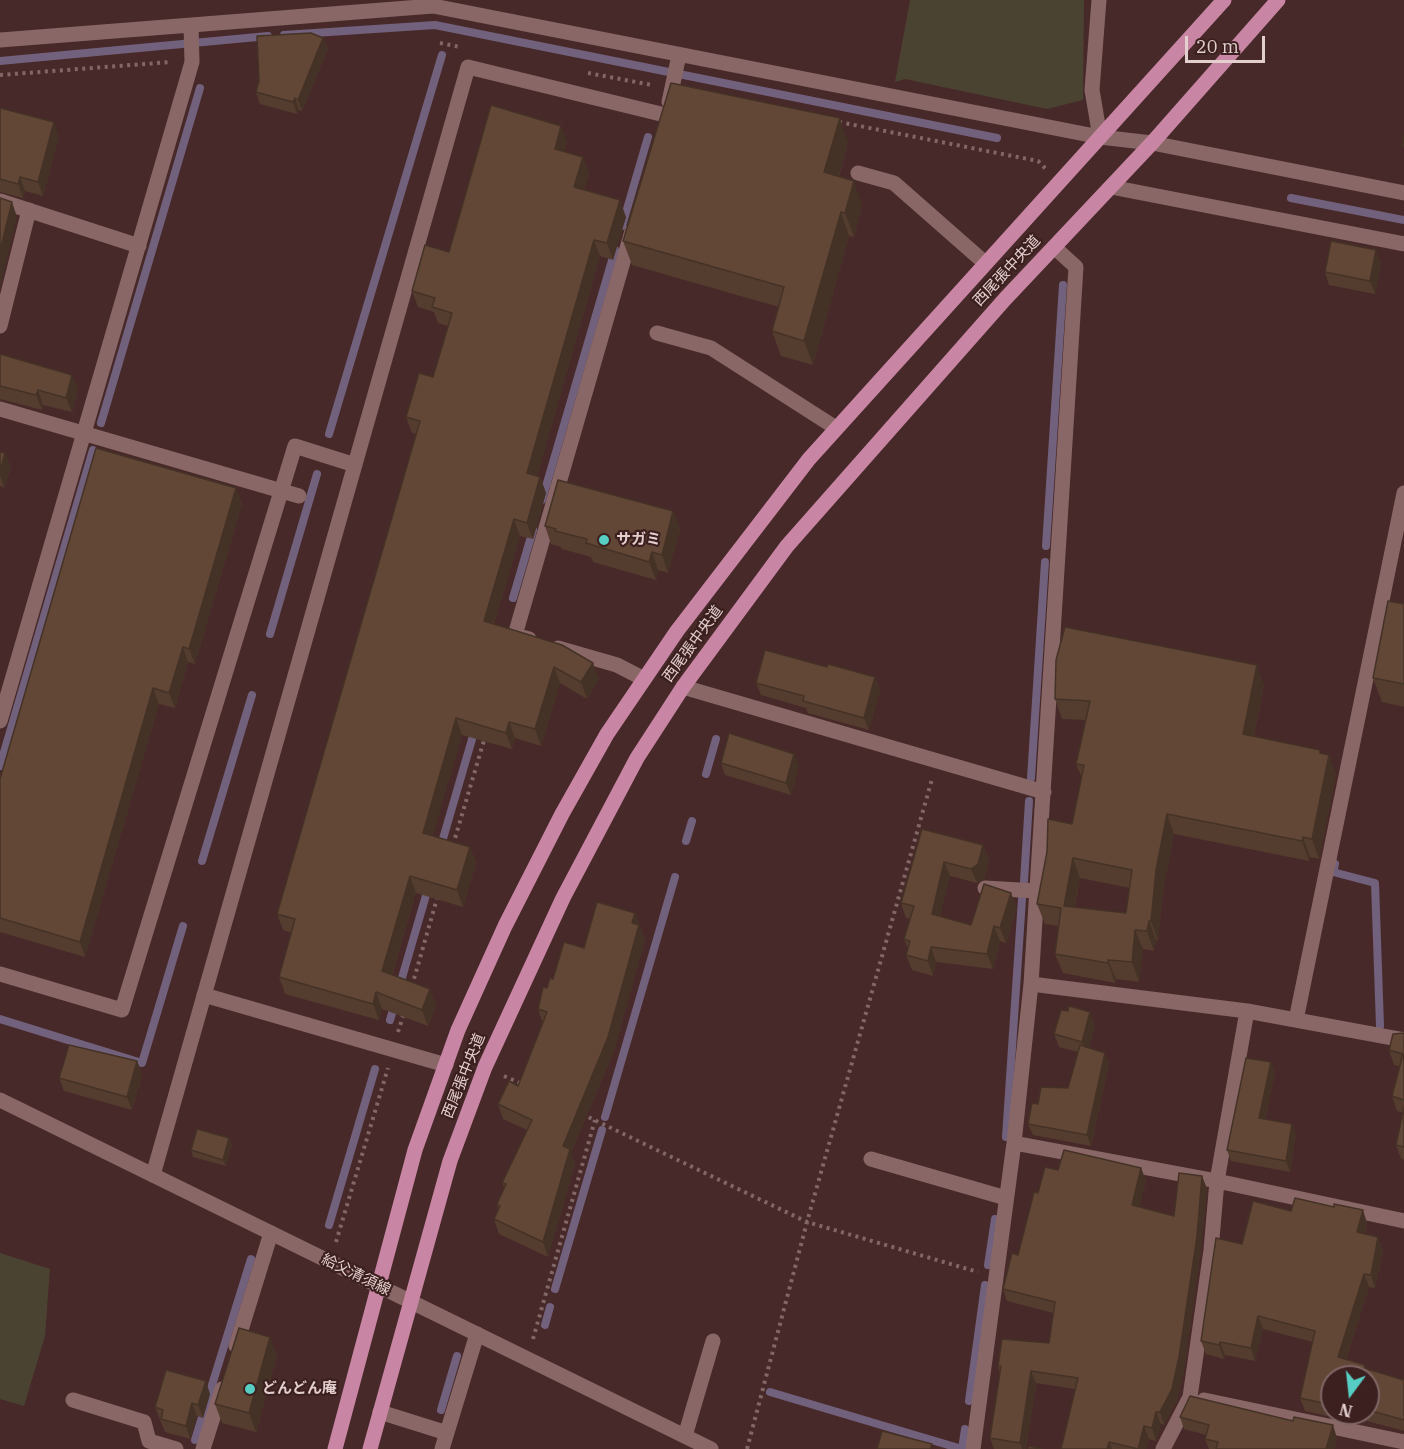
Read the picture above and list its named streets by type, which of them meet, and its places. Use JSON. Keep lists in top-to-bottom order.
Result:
{
  "streets": {
    "main road": ["西尾張中央道"],
    "street": ["給父清須線"]
  },
  "crossings": [
    ["西尾張中央道", "給父清須線"]
  ],
  "places": ["サガミ", "どんどん庵"],
  "scale_bar": "20 m",
  "north": "bottom"
}
